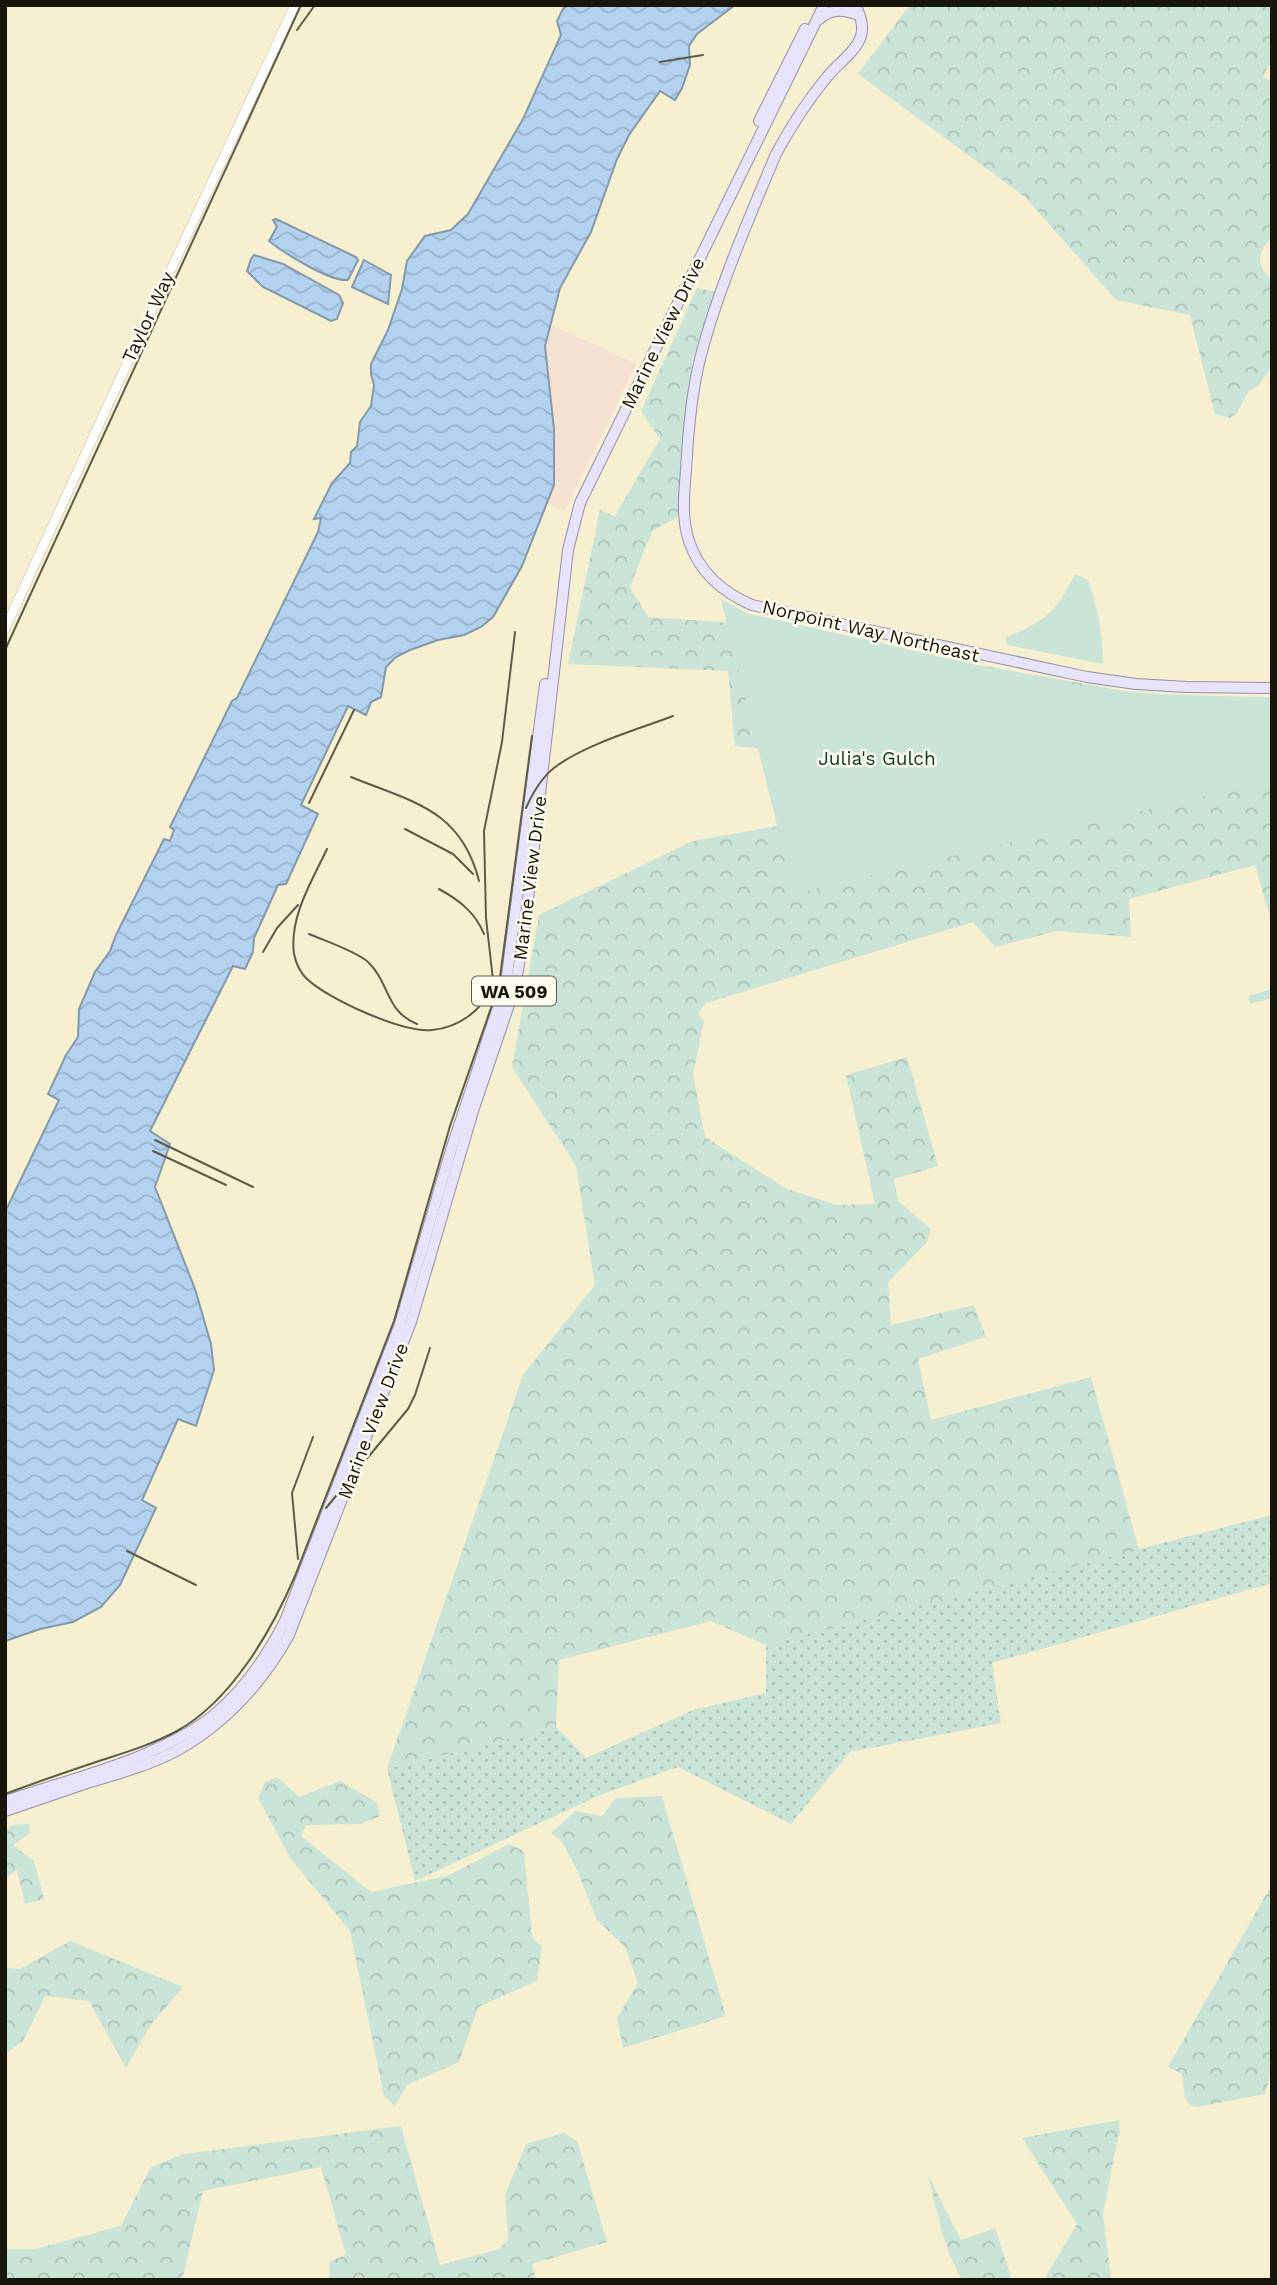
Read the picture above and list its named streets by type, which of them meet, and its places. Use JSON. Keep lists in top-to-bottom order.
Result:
{
  "streets": {
    "main road": ["Marine View Drive", "Norpoint Way Northeast", "WA 509"],
    "street": ["Taylor Way"]
  },
  "crossings": [
    ["Marine View Drive", "Norpoint Way Northeast"]
  ],
  "parks": ["Julia's Gulch"]
}
